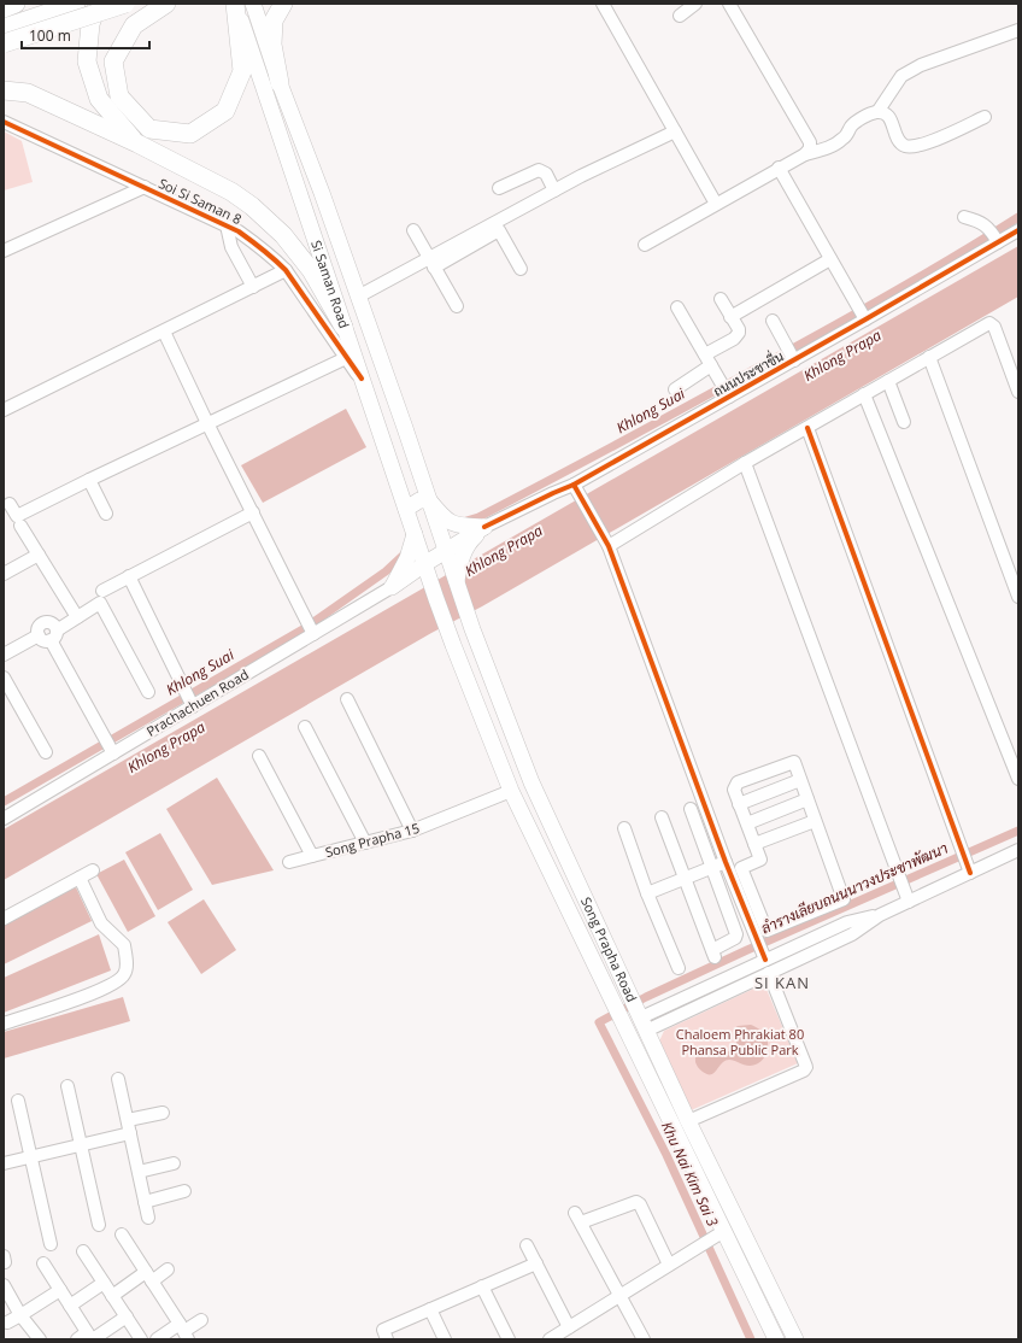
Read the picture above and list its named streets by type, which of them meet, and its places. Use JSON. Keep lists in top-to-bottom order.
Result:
{
  "streets": {
    "main road": ["Si Saman Road", "Song Prapha Road"],
    "street": [
      "Soi Si Saman 8",
      "ถนนประชาชื่น",
      "Prachachuen Road",
      "Song Prapha 15"
    ]
  },
  "crossings": [
    ["Soi Si Saman 8", "Si Saman Road"],
    ["Si Saman Road", "Song Prapha Road"],
    ["Song Prapha 15", "Song Prapha Road"]
  ],
  "districts": ["SI KAN"],
  "water": [
    "Khlong Prapa",
    "Khlong Suai",
    "ลำรางเลียบถนนนาวงประชาพัฒนา",
    "Khu Nai Kim Sai 3"
  ],
  "parks": ["Chaloem Phrakiat 80 Phansa Public Park"],
  "scale_bar": "100 m"
}
